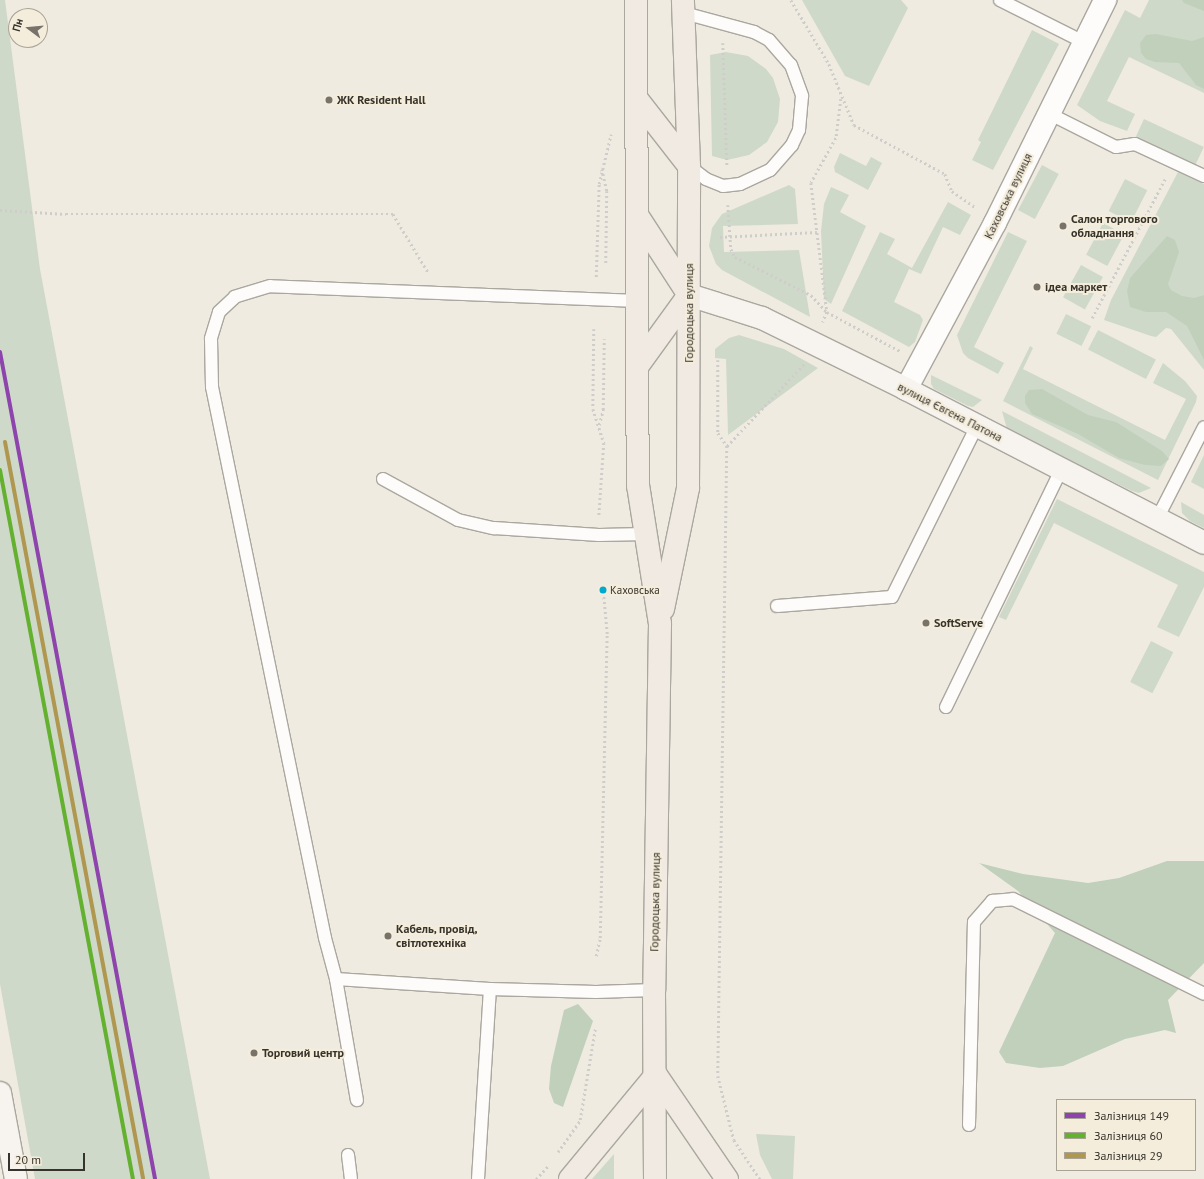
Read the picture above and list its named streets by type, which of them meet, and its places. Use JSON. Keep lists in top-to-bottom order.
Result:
{
  "streets": {
    "main road": ["Городоцька вулиця"],
    "street": ["Каховська вулиця", "вулиця Євгена Патона"]
  },
  "crossings": [
    ["Каховська вулиця", "вулиця Євгена Патона"],
    ["Городоцька вулиця", "вулиця Євгена Патона"]
  ],
  "places": [
    "ЖК Resident Hall",
    "Салон торгового обладнання",
    "ідеа маркет",
    "Каховська",
    "SoftServe",
    "Кабель, провід, світлотехніка",
    "Торговий центр"
  ],
  "lines": ["rail line 149", "rail line 29", "rail line 60"],
  "legend": ["Залізниця 149", "Залізниця 60", "Залізниця 29"],
  "scale_bar": "20 m",
  "north": "left"
}
